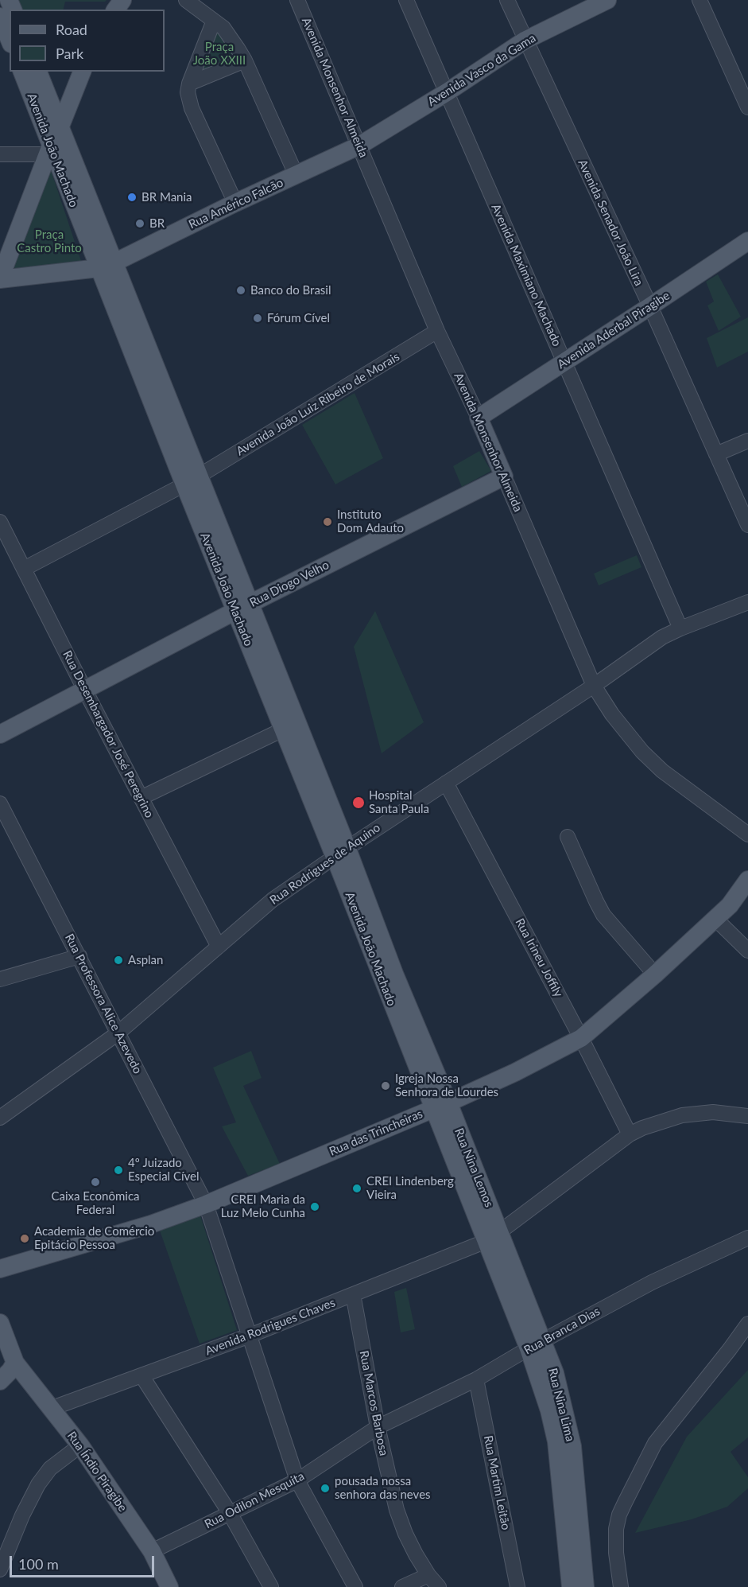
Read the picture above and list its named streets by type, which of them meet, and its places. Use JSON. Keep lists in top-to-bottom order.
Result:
{
  "streets": {
    "main road": [
      "Avenida Vasco da Gama",
      "Avenida Monsenhor Almeida",
      "Avenida João Machado",
      "Rua Américo Falcão",
      "Avenida Aderbal Piragibe",
      "Rua Diogo Velho",
      "Rua das Trincheiras",
      "Rua Nina Lemos",
      "Rua Nina Lima",
      "Rua Índio Piragibe"
    ],
    "street": [
      "Avenida Senador João Lira",
      "Avenida Maximiano Machado",
      "Avenida João Luiz Ribeiro de Morais",
      "Rua Desembargador José Peregrino",
      "Rua Rodrigues de Aquino",
      "Rua Irineu Joffily",
      "Rua Professora Alice Azevedo",
      "Avenida Rodrigues Chaves",
      "Rua Branca Dias",
      "Rua Marcos Barbosa",
      "Rua Martim Leitão",
      "Rua Odilon Mesquita"
    ]
  },
  "crossings": [
    ["Avenida Vasco da Gama", "Avenida Monsenhor Almeida"],
    ["Avenida Vasco da Gama", "Rua Américo Falcão"],
    ["Avenida Vasco da Gama", "Avenida Senador João Lira"],
    ["Avenida Vasco da Gama", "Avenida Maximiano Machado"],
    ["Avenida Monsenhor Almeida", "Rua Américo Falcão"],
    ["Avenida Monsenhor Almeida", "Avenida Aderbal Piragibe"],
    ["Avenida Monsenhor Almeida", "Avenida João Luiz Ribeiro de Morais"],
    ["Avenida Monsenhor Almeida", "Rua Diogo Velho"],
    ["Avenida Monsenhor Almeida", "Rua Rodrigues de Aquino"],
    ["Avenida João Machado", "Rua Américo Falcão"],
    ["Avenida João Machado", "Avenida João Luiz Ribeiro de Morais"],
    ["Avenida João Machado", "Rua Diogo Velho"],
    ["Avenida João Machado", "Rua Rodrigues de Aquino"],
    ["Avenida João Machado", "Rua das Trincheiras"],
    ["Avenida João Machado", "Rua Nina Lemos"],
    ["Avenida Senador João Lira", "Avenida Aderbal Piragibe"],
    ["Avenida Maximiano Machado", "Avenida Aderbal Piragibe"],
    ["Avenida Maximiano Machado", "Rua Rodrigues de Aquino"],
    ["Avenida João Luiz Ribeiro de Morais", "Rua Desembargador José Peregrino"],
    ["Rua Diogo Velho", "Rua Desembargador José Peregrino"],
    ["Rua Desembargador José Peregrino", "Rua Rodrigues de Aquino"],
    ["Rua Rodrigues de Aquino", "Rua Irineu Joffily"],
    ["Rua Rodrigues de Aquino", "Rua Professora Alice Azevedo"],
    ["Rua Irineu Joffily", "Rua das Trincheiras"],
    ["Rua Irineu Joffily", "Avenida Rodrigues Chaves"],
    ["Rua Professora Alice Azevedo", "Rua das Trincheiras"],
    ["Rua Professora Alice Azevedo", "Avenida Rodrigues Chaves"],
    ["Rua Professora Alice Azevedo", "Rua Odilon Mesquita"],
    ["Rua das Trincheiras", "Rua Nina Lemos"],
    ["Rua Nina Lemos", "Avenida Rodrigues Chaves"],
    ["Rua Nina Lemos", "Rua Nina Lima"],
    ["Avenida Rodrigues Chaves", "Rua Marcos Barbosa"],
    ["Avenida Rodrigues Chaves", "Rua Nina Lima"],
    ["Avenida Rodrigues Chaves", "Rua Índio Piragibe"],
    ["Rua Branca Dias", "Rua Marcos Barbosa"],
    ["Rua Branca Dias", "Rua Nina Lima"],
    ["Rua Branca Dias", "Rua Martim Leitão"],
    ["Rua Branca Dias", "Rua Odilon Mesquita"],
    ["Rua Marcos Barbosa", "Rua Odilon Mesquita"],
    ["Rua Índio Piragibe", "Rua Odilon Mesquita"]
  ],
  "parks": ["Praça João XXIII", "Praça Castro Pinto"],
  "places": [
    "BR Mania",
    "BR",
    "Banco do Brasil",
    "Fórum Cível",
    "Instituto Dom Adauto",
    "Hospital Santa Paula",
    "Asplan",
    "Igreja Nossa Senhora de Lourdes",
    "4º Juizado Especial Cível",
    "Caixa Econômica Federal",
    "CREI Lindenberg Vieira",
    "CREI Maria da Luz Melo Cunha",
    "Academia de Comércio Epitácio Pessoa",
    "pousada nossa senhora das neves"
  ],
  "legend": ["Road", "Park"],
  "scale_bar": "100 m"
}
